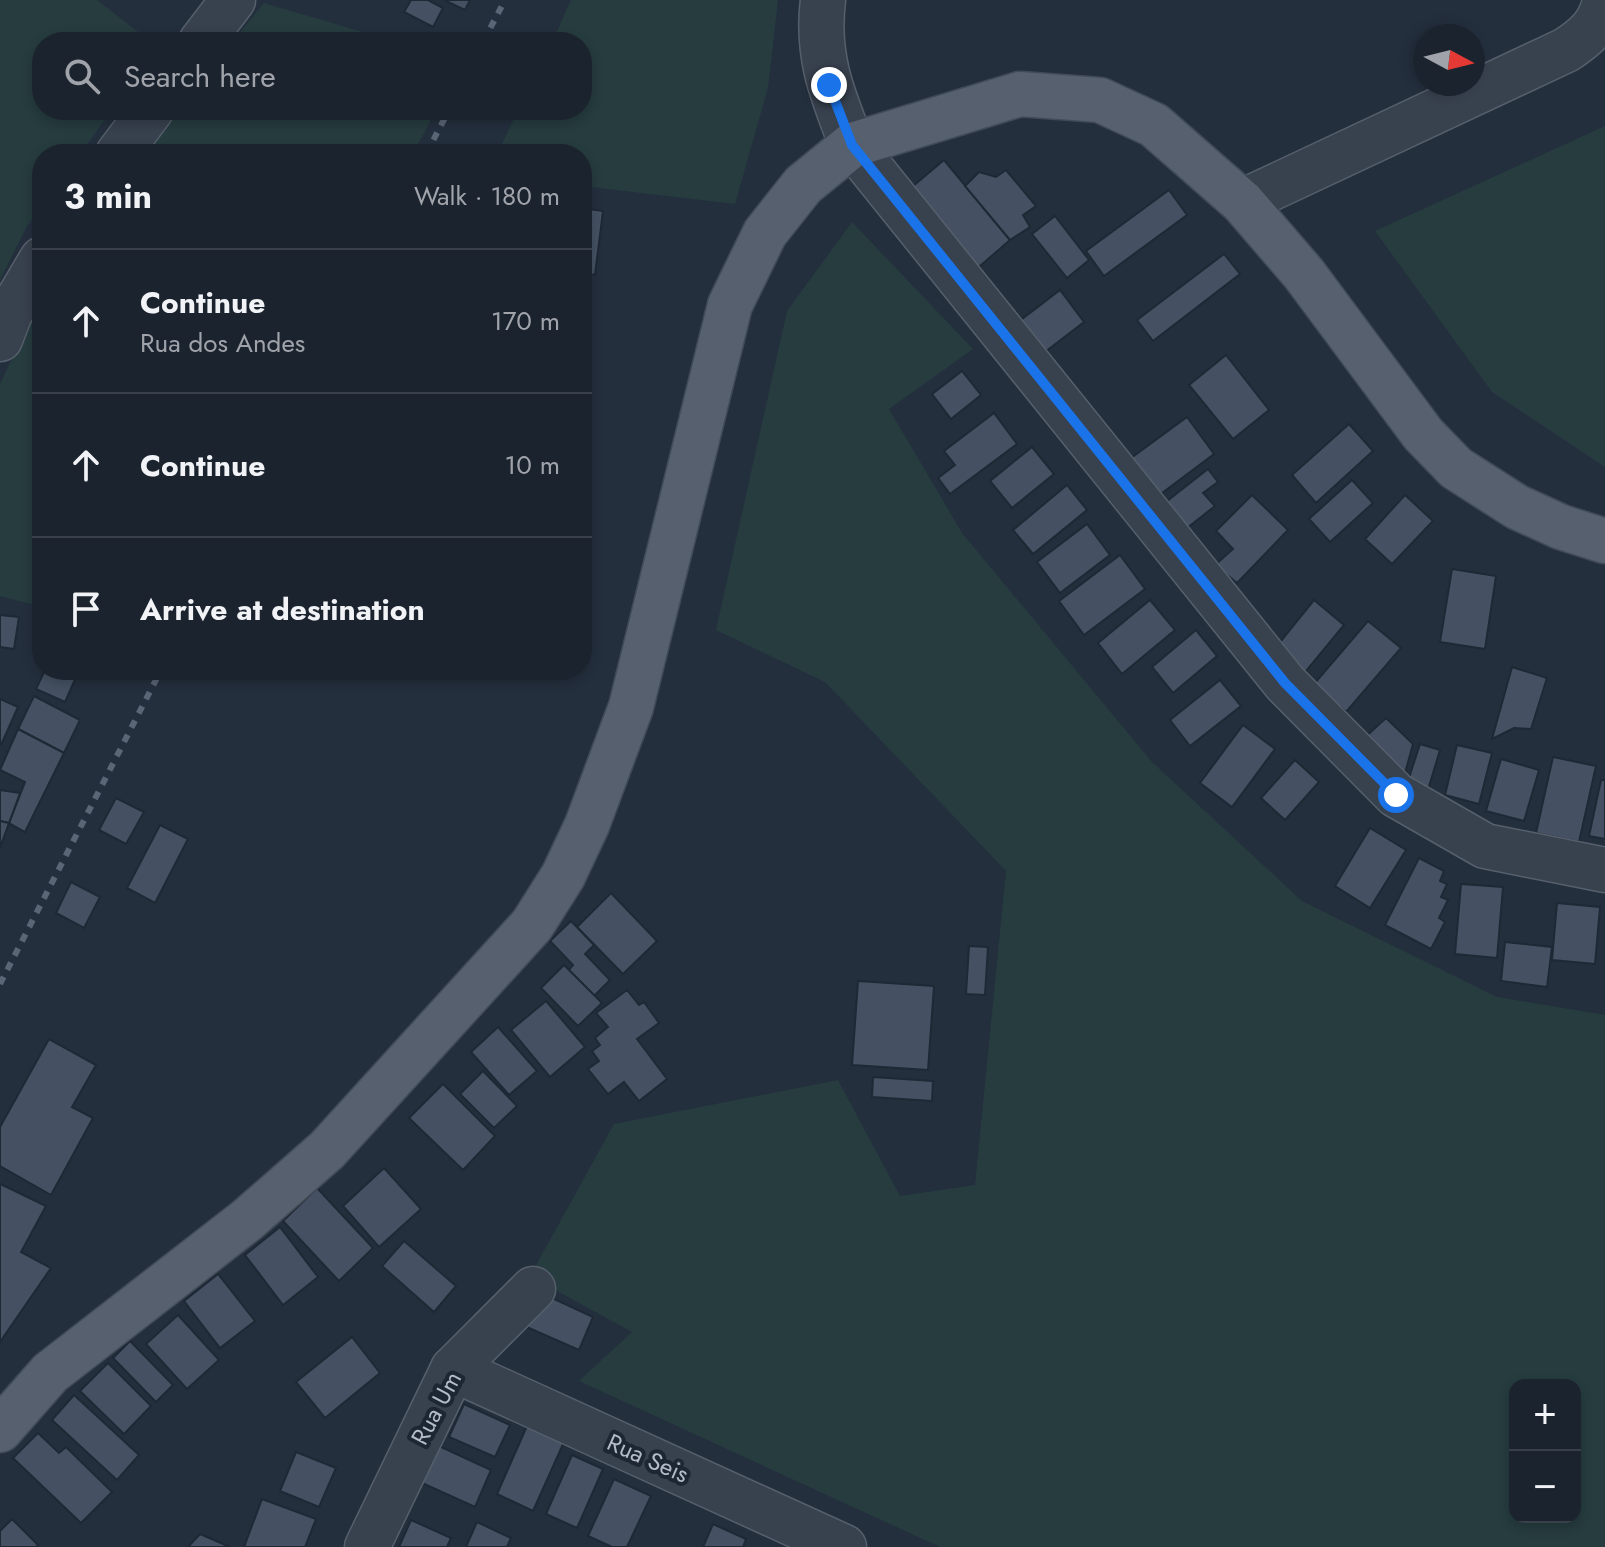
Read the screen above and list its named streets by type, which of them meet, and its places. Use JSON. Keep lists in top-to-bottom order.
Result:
{
  "streets": {
    "street": ["Rua Um", "Rua Seis"]
  },
  "crossings": [
    ["Rua Um", "Rua Seis"]
  ],
  "north": "right",
  "page": {
    "search": "Search here",
    "heading": ["3 min", "Walk · 180 m"],
    "list": [
      ["Continue", "Rua dos Andes", "170 m"],
      ["Continue", "10 m"],
      "Arrive at destination"
    ],
    "map_buttons": ["+", "−"]
  }
}
